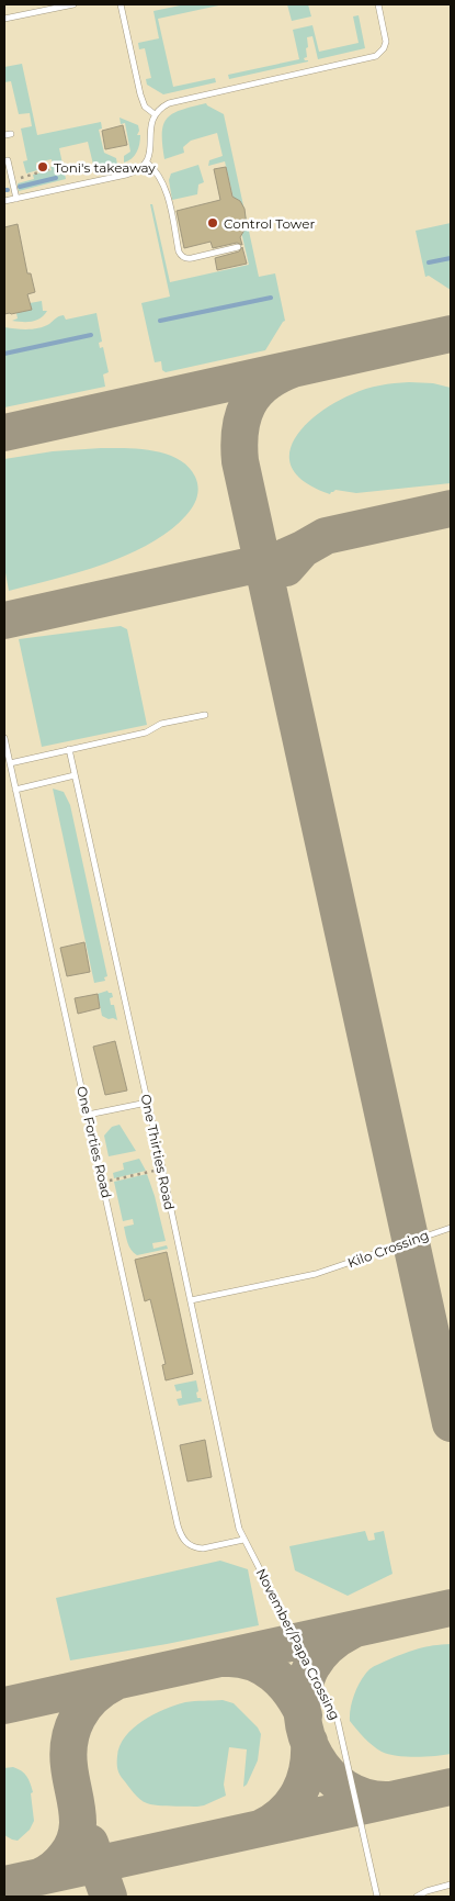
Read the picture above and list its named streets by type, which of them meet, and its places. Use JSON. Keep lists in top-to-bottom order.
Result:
{
  "streets": {
    "lane": [
      "One Forties Road",
      "One Thirties Road",
      "Kilo Crossing",
      "November/Papa Crossing"
    ]
  },
  "crossings": [
    ["One Forties Road", "One Thirties Road"],
    ["One Thirties Road", "Kilo Crossing"],
    ["One Thirties Road", "November/Papa Crossing"]
  ],
  "places": ["Toni's takeaway", "Control Tower"]
}
